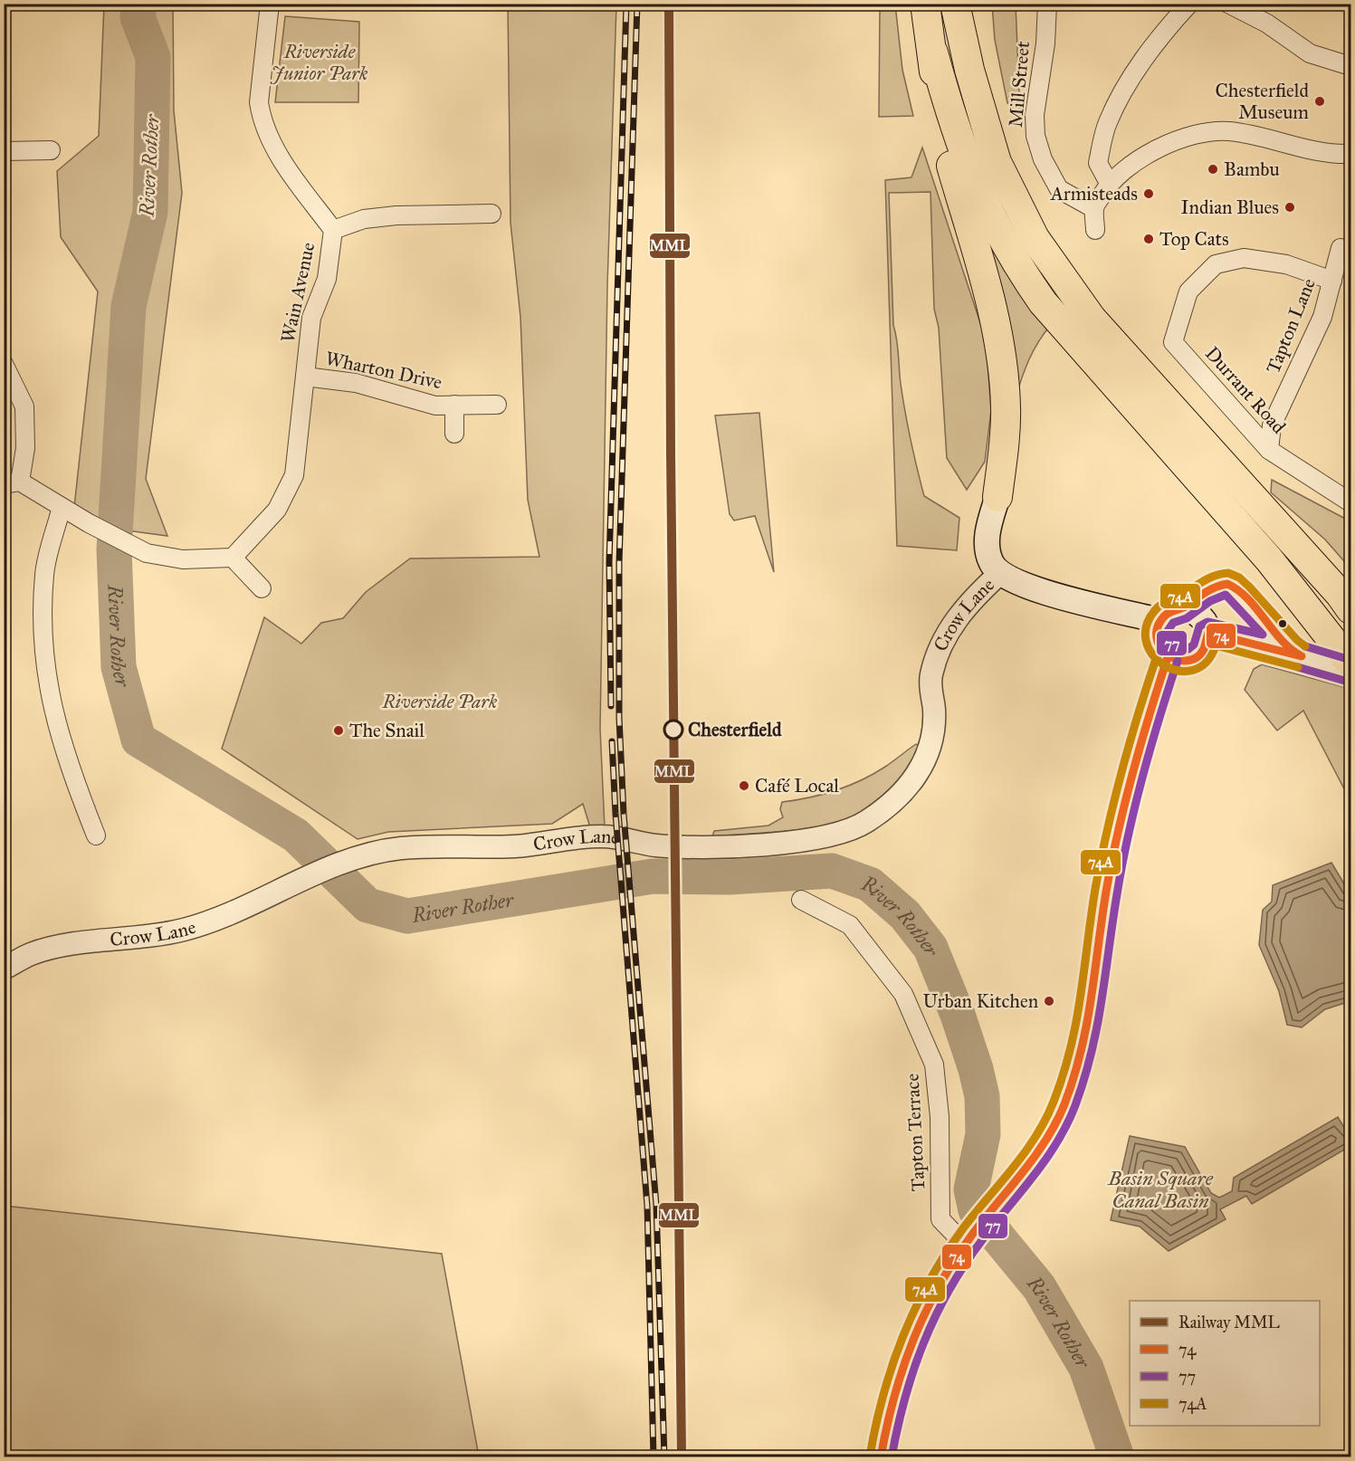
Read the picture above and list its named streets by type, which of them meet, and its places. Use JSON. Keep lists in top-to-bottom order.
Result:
{
  "streets": {
    "street": [
      "Mill Street",
      "Wain Avenue",
      "Tapton Lane",
      "Wharton Drive",
      "Durrant Road",
      "Crow Lane",
      "Tapton Terrace"
    ]
  },
  "crossings": [
    ["Wain Avenue", "Wharton Drive"],
    ["Tapton Lane", "Durrant Road"]
  ],
  "water": ["River Rother", "Basin Square Canal Basin"],
  "parks": ["Riverside Junior Park", "Riverside Park"],
  "places": [
    "Chesterfield Museum",
    "Bambu",
    "Armisteads",
    "Indian Blues",
    "Top Cats",
    "Chesterfield",
    "The Snail",
    "Café Local",
    "Urban Kitchen"
  ],
  "lines": [
    "rail line MML",
    "transit line 74A",
    "transit line 74",
    "transit line 77"
  ],
  "legend": [
    "Railway MML",
    "74",
    "77",
    "74A"
  ]
}
